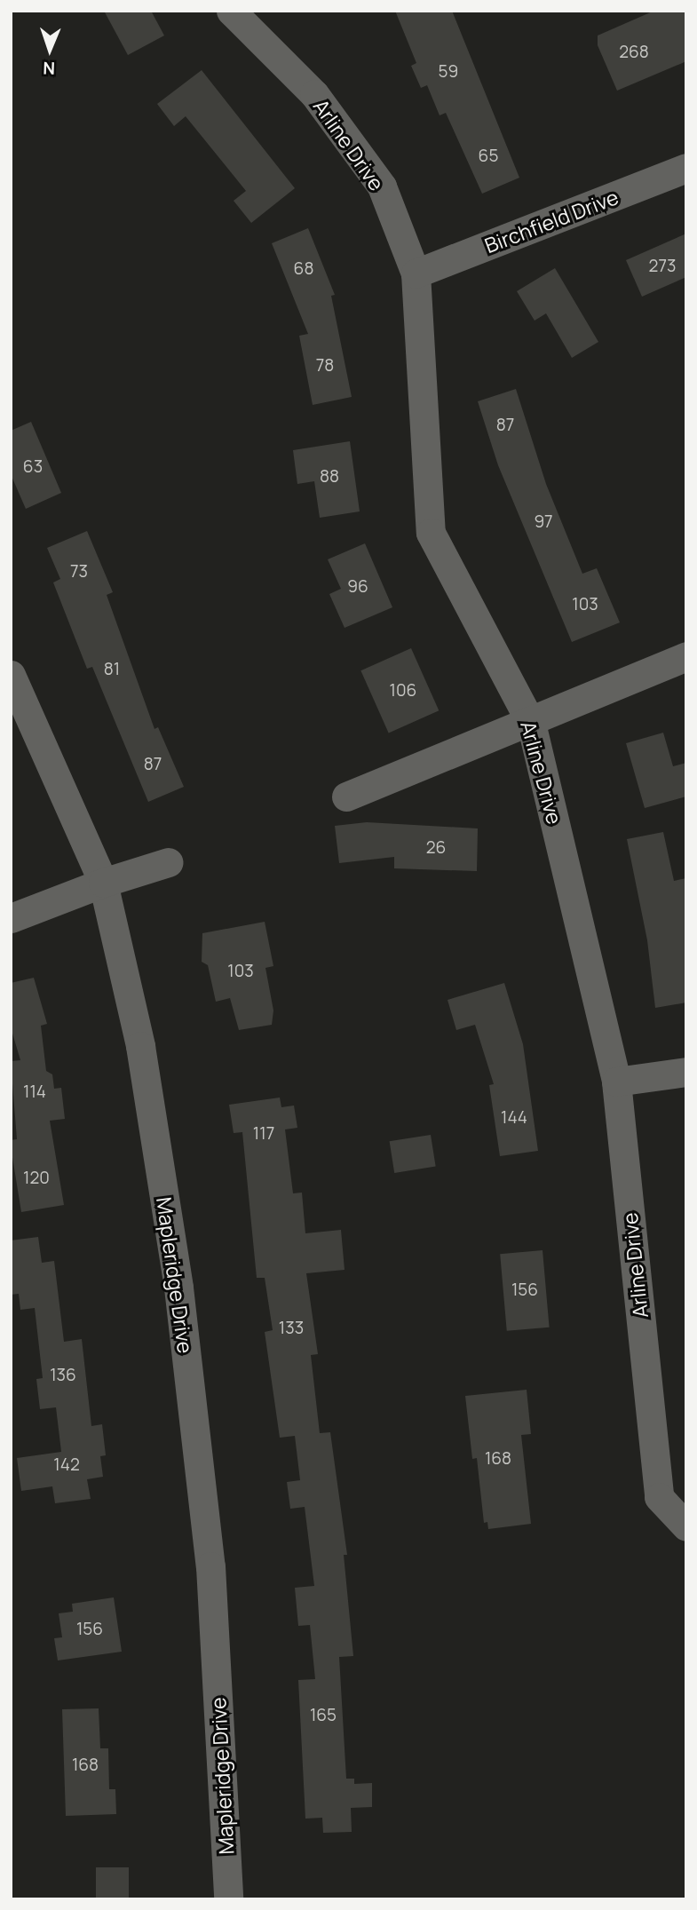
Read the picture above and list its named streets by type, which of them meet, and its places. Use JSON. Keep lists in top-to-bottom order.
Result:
{
  "streets": {
    "street": ["Arline Drive", "Birchfield Drive", "Mapleridge Drive"]
  },
  "crossings": [
    ["Arline Drive", "Birchfield Drive"]
  ],
  "house_numbers": [
    "268",
    "59",
    "65",
    "273",
    "68",
    "78",
    "87",
    "63",
    "88",
    "97",
    "73",
    "96",
    "103",
    "81",
    "106",
    "87",
    "26",
    "103",
    "114",
    "144",
    "117",
    "120",
    "156",
    "133",
    "136",
    "168",
    "142",
    "156",
    "165",
    "168"
  ],
  "north": "bottom"
}
